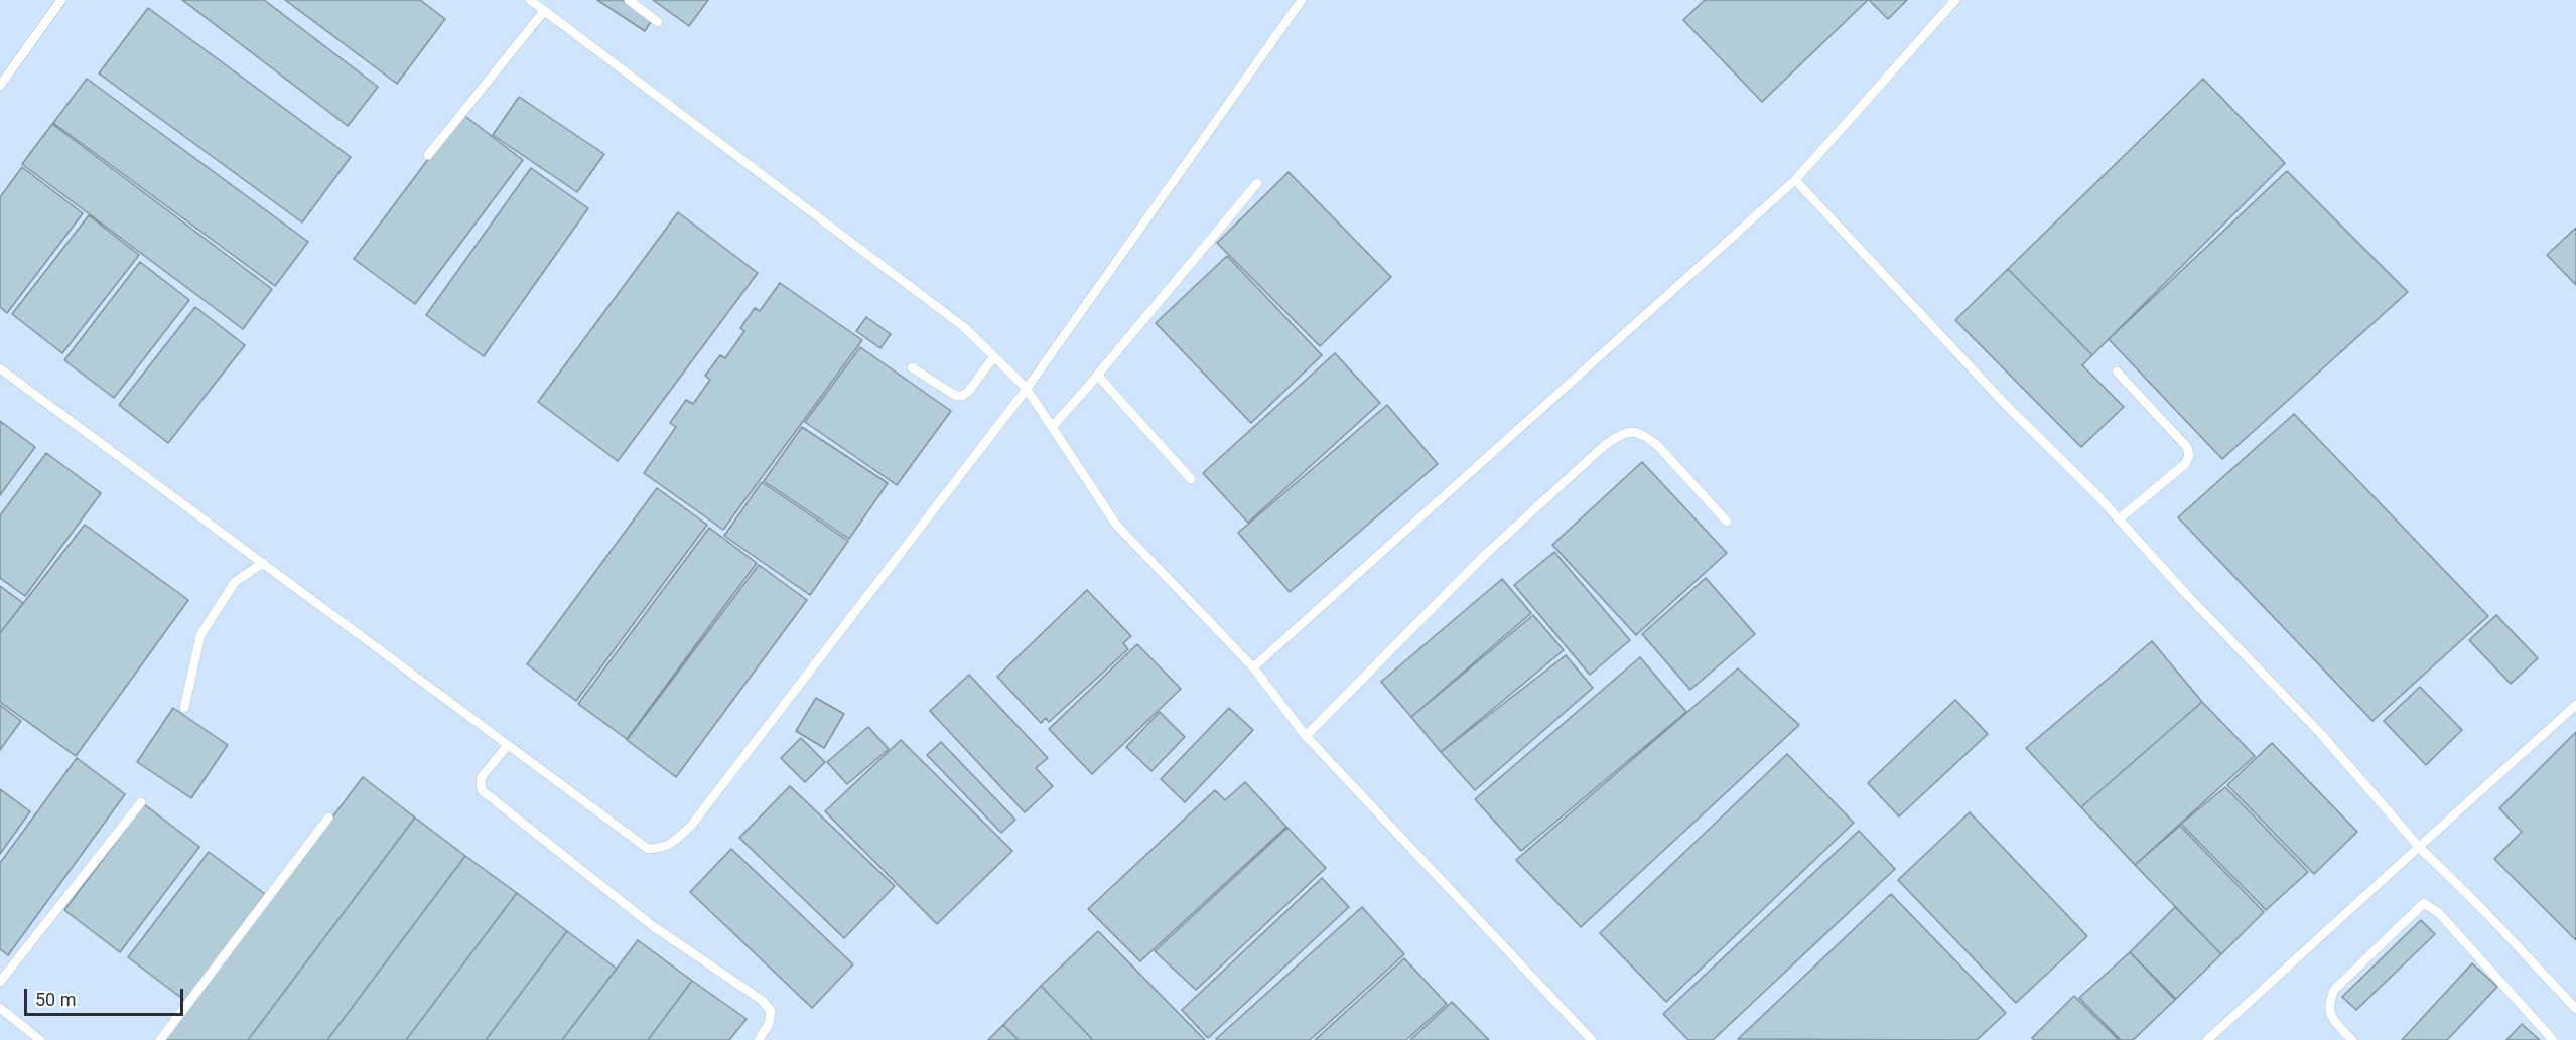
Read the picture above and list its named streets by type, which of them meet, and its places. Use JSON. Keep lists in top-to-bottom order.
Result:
{
  "scale_bar": "50 m"
}
